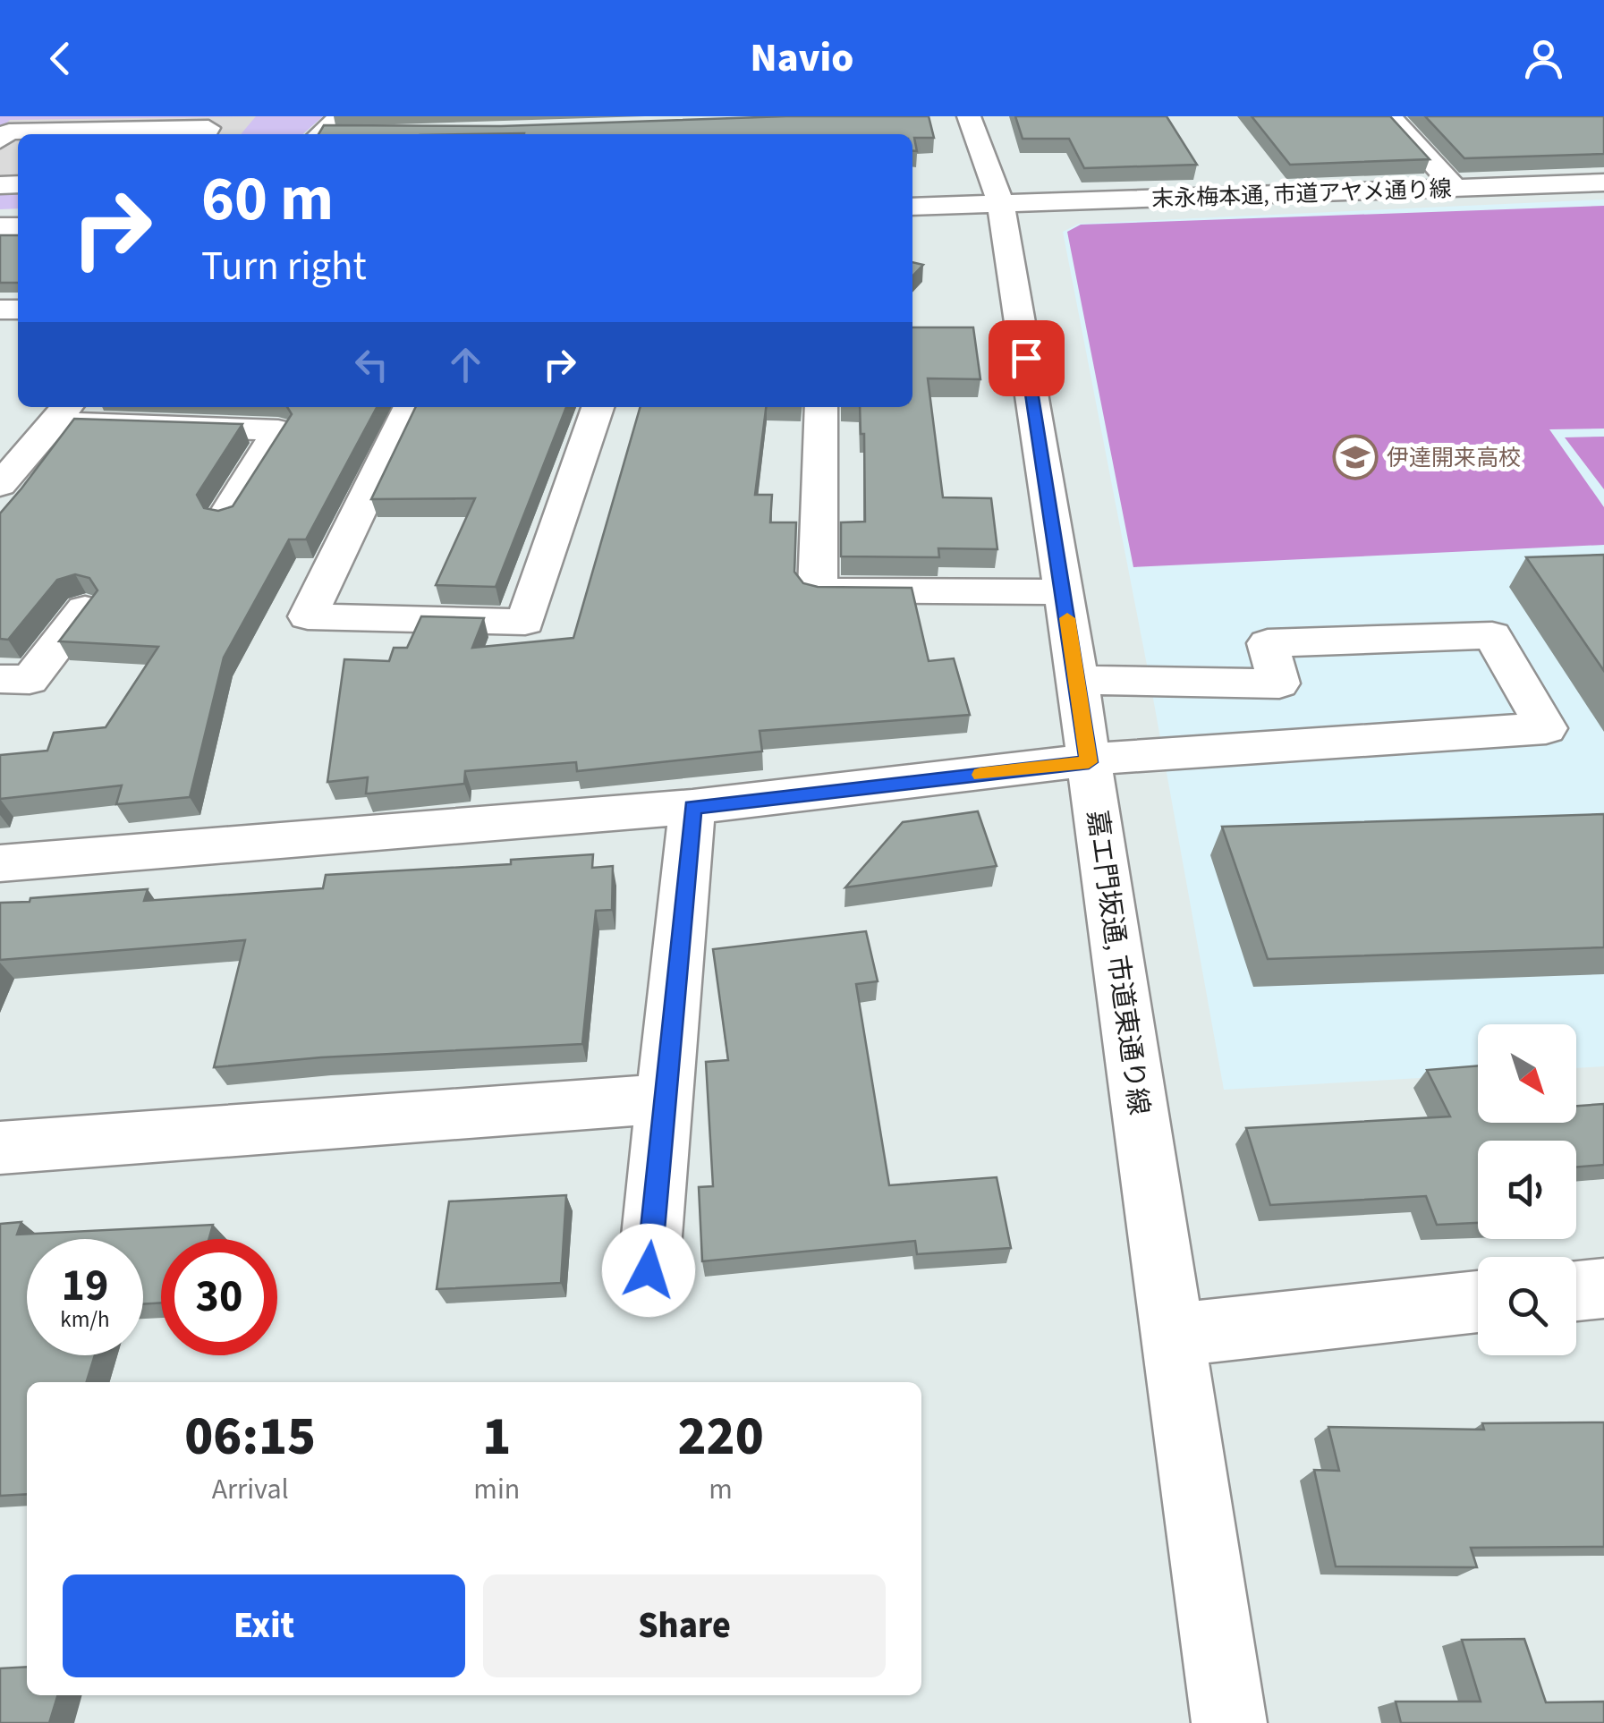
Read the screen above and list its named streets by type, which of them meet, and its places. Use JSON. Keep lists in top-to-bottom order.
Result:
{
  "streets": {
    "street": ["末永梅本通, 市道アヤメ通り線", "嘉エ門坂通, 市道東通り線"]
  },
  "crossings": [
    ["末永梅本通, 市道アヤメ通り線", "嘉エ門坂通, 市道東通り線"]
  ],
  "places": {
    "school or university": ["伊達開来高校"]
  },
  "north": "bottom right",
  "page": {
    "header": "Navio",
    "turn": ["60 m", "Turn right"],
    "speed": "19 km/h",
    "limit": "30",
    "eta": [
      "06:15",
      "Arrival",
      "1",
      "min",
      "220",
      "m"
    ],
    "buttons": ["Exit", "Share"]
  }
}
